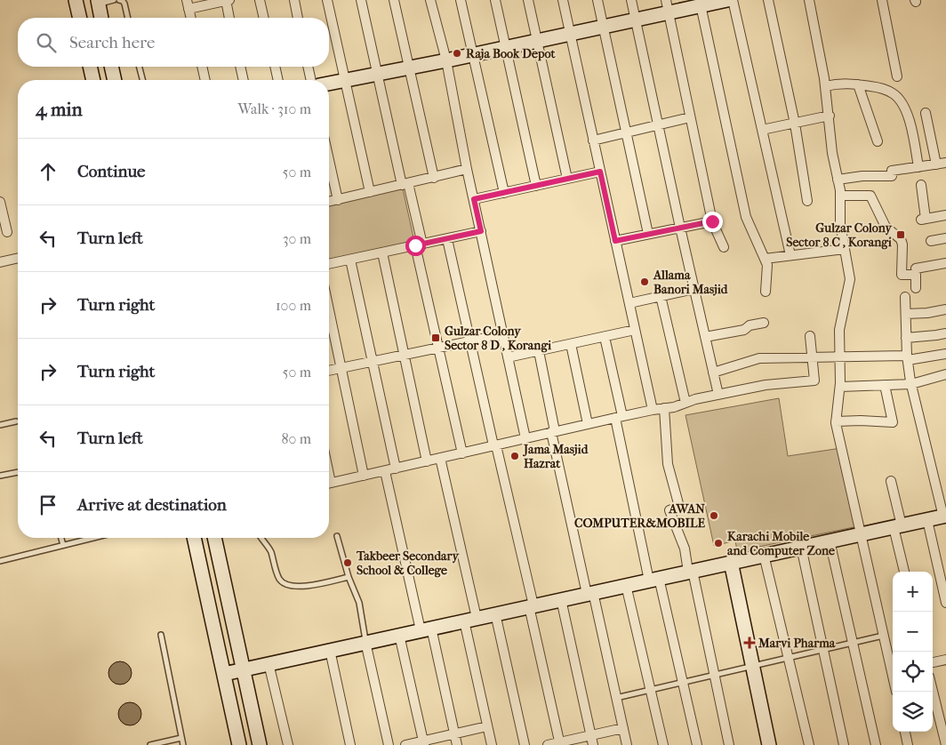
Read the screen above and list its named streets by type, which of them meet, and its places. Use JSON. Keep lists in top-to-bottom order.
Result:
{
  "places": {
    "other": [
      "Raja Book Depot",
      "Allama Banori Masjid",
      "Jama Masjid Hazrat",
      "AWAN COMPUTER&MOBILE",
      "Karachi Mobile and Computer Zone",
      "Takbeer Secondary School & College"
    ],
    "transit": ["Gulzar Colony Sector 8 C , Korangi", "Gulzar Colony Sector 8 D , Korangi"],
    "health": ["Marvi Pharma"]
  },
  "page": {
    "search": "Search here",
    "heading": ["4 min", "Walk · 310 m"],
    "list": [
      ["Continue", "50 m"],
      ["Turn left", "30 m"],
      ["Turn right", "100 m"],
      ["Turn right", "50 m"],
      ["Turn left", "80 m"],
      "Arrive at destination"
    ],
    "map_buttons": ["+", "−"]
  }
}
